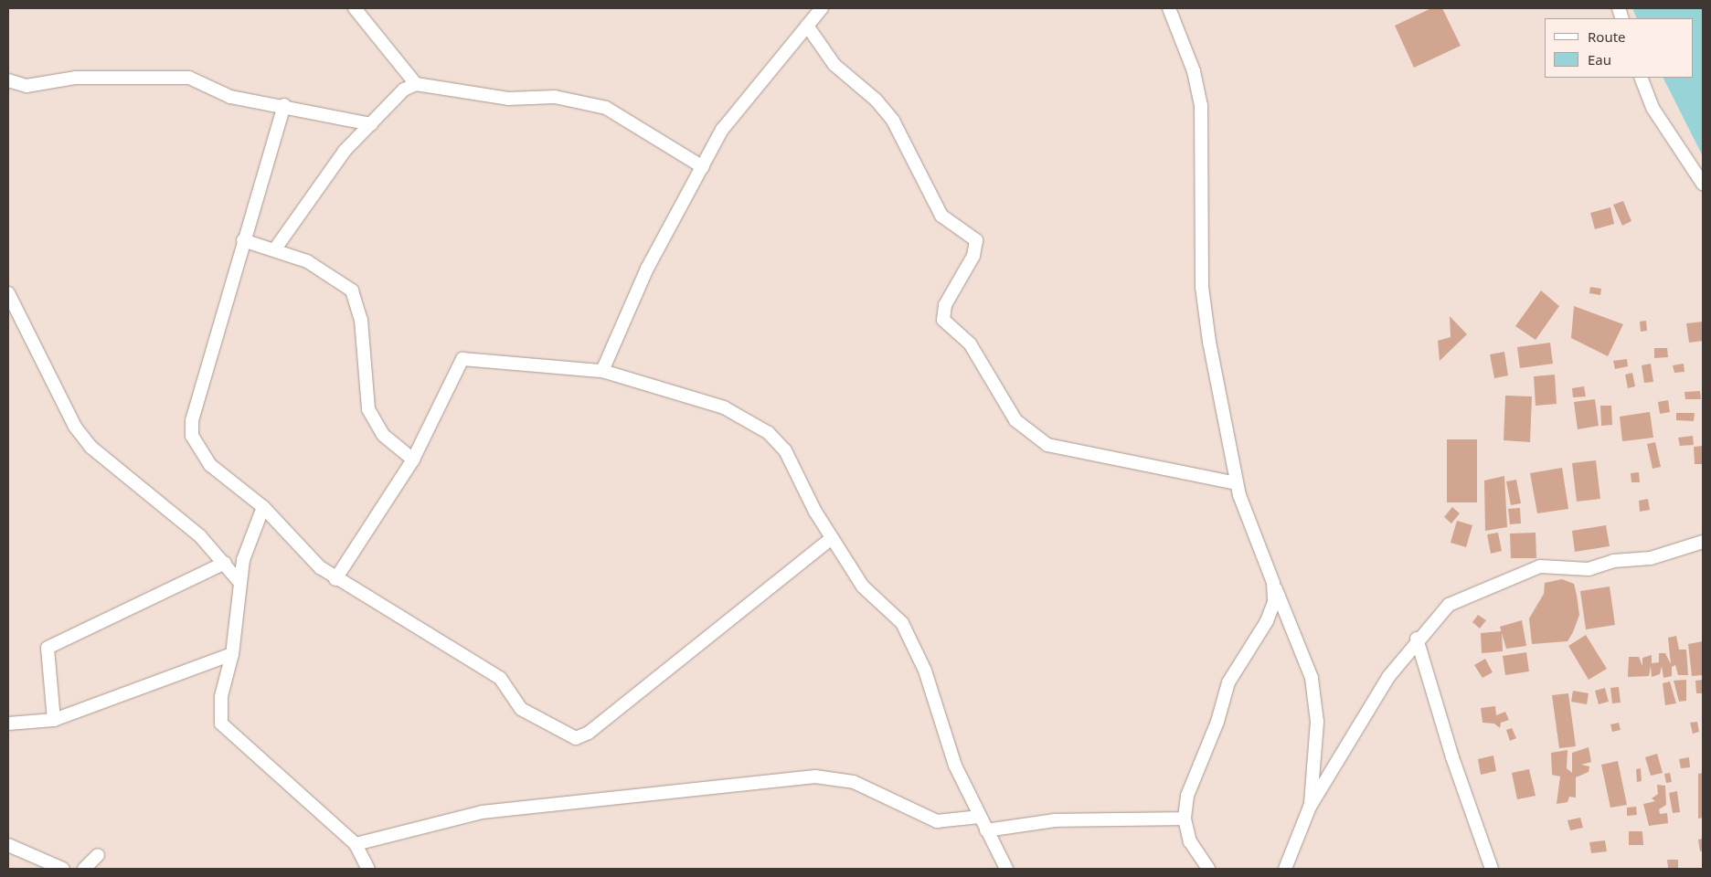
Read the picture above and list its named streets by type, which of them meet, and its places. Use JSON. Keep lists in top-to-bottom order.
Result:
{
  "legend": ["Route", "Eau"]
}
